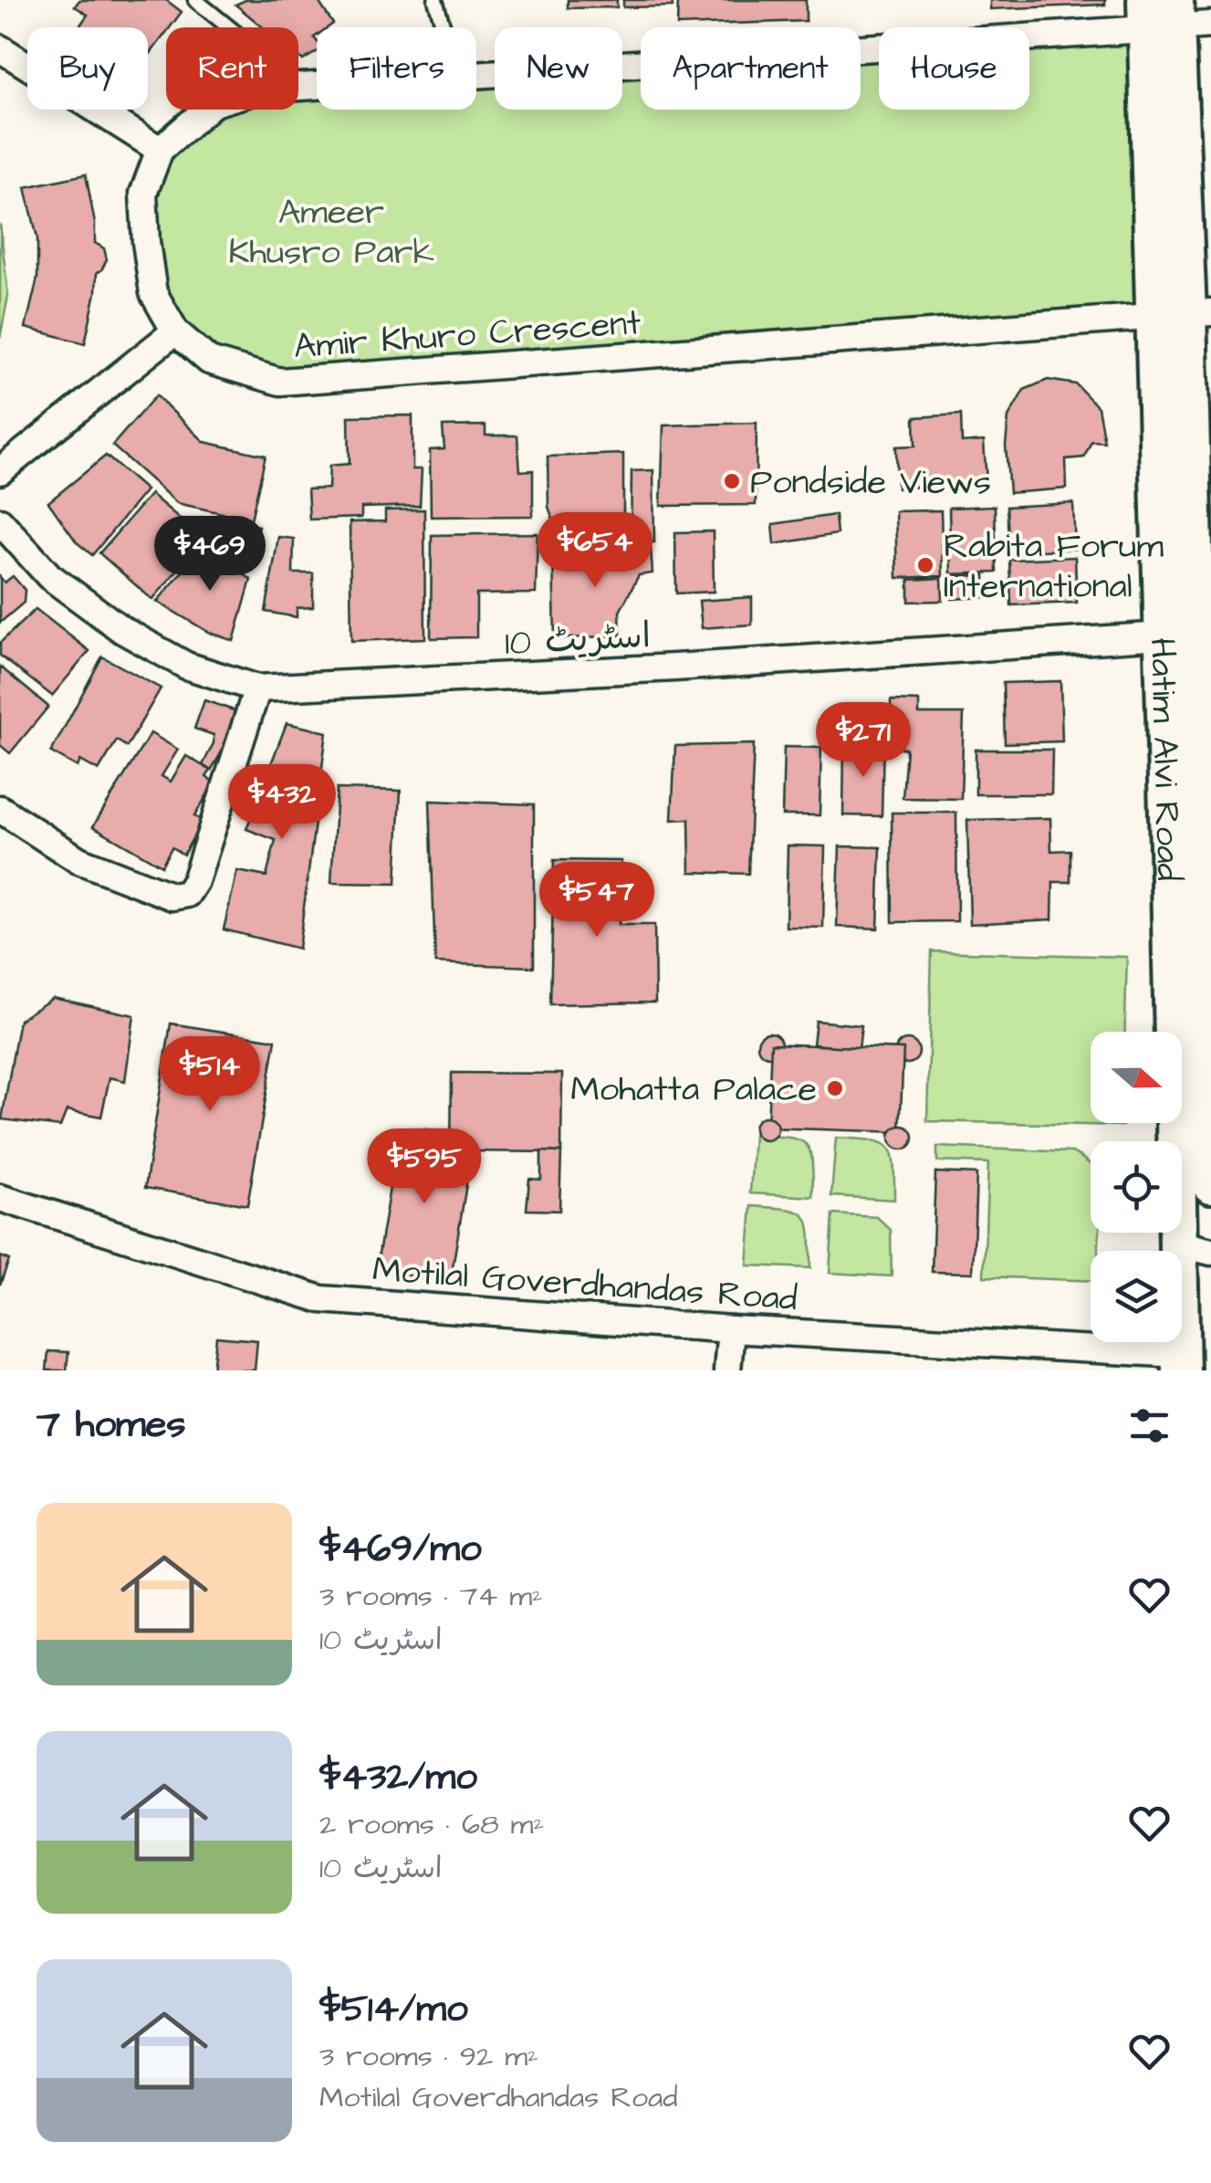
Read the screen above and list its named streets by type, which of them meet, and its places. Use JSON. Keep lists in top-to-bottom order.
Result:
{
  "streets": {
    "street": [
      "Amir Khuro Crescent",
      "اسٹریٹ 10",
      "Hatim Alvi Road",
      "Motilal Goverdhandas Road"
    ]
  },
  "crossings": [
    ["Amir Khuro Crescent", "Hatim Alvi Road"],
    ["اسٹریٹ 10", "Hatim Alvi Road"],
    ["Hatim Alvi Road", "Motilal Goverdhandas Road"]
  ],
  "parks": ["Ameer Khusro Park"],
  "places": ["Pondside Views", "Rabita Forum International", "Mohatta Palace"],
  "north": "right",
  "page": {
    "chip": [
      "Buy",
      "Rent",
      "Filters",
      "New",
      "Apartment",
      "House"
    ],
    "price": [
      "$654",
      "$469",
      "$271",
      "$432",
      "$547",
      "$514",
      "$595"
    ],
    "heading": "7 homes",
    "list": [
      {
        "name": "$469/mo",
        "note": "3 rooms · 74 m² · اسٹریٹ 10"
      },
      {
        "name": "$432/mo",
        "note": "2 rooms · 68 m² · اسٹریٹ 10"
      },
      {
        "name": "$514/mo",
        "note": "3 rooms · 92 m² · Motilal Goverdhandas Road"
      }
    ]
  }
}
